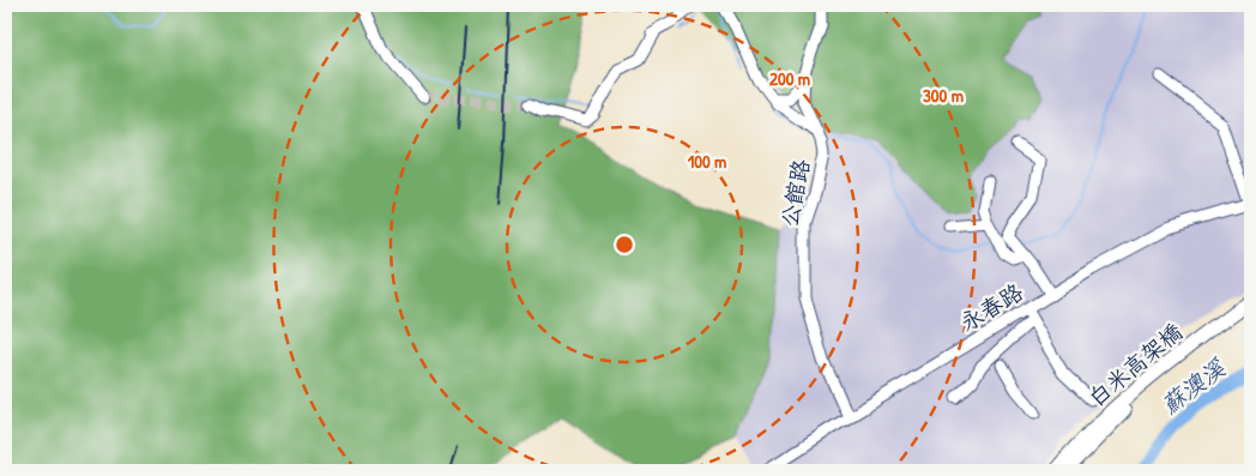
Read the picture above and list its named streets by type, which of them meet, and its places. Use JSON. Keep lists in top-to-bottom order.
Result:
{
  "streets": {
    "main road": ["白米高架橋"],
    "street": ["公館路", "永春路"]
  },
  "crossings": [
    ["公館路", "永春路"]
  ],
  "water": ["蘇澳溪"],
  "rings": ["200 m", "300 m", "100 m"]
}
